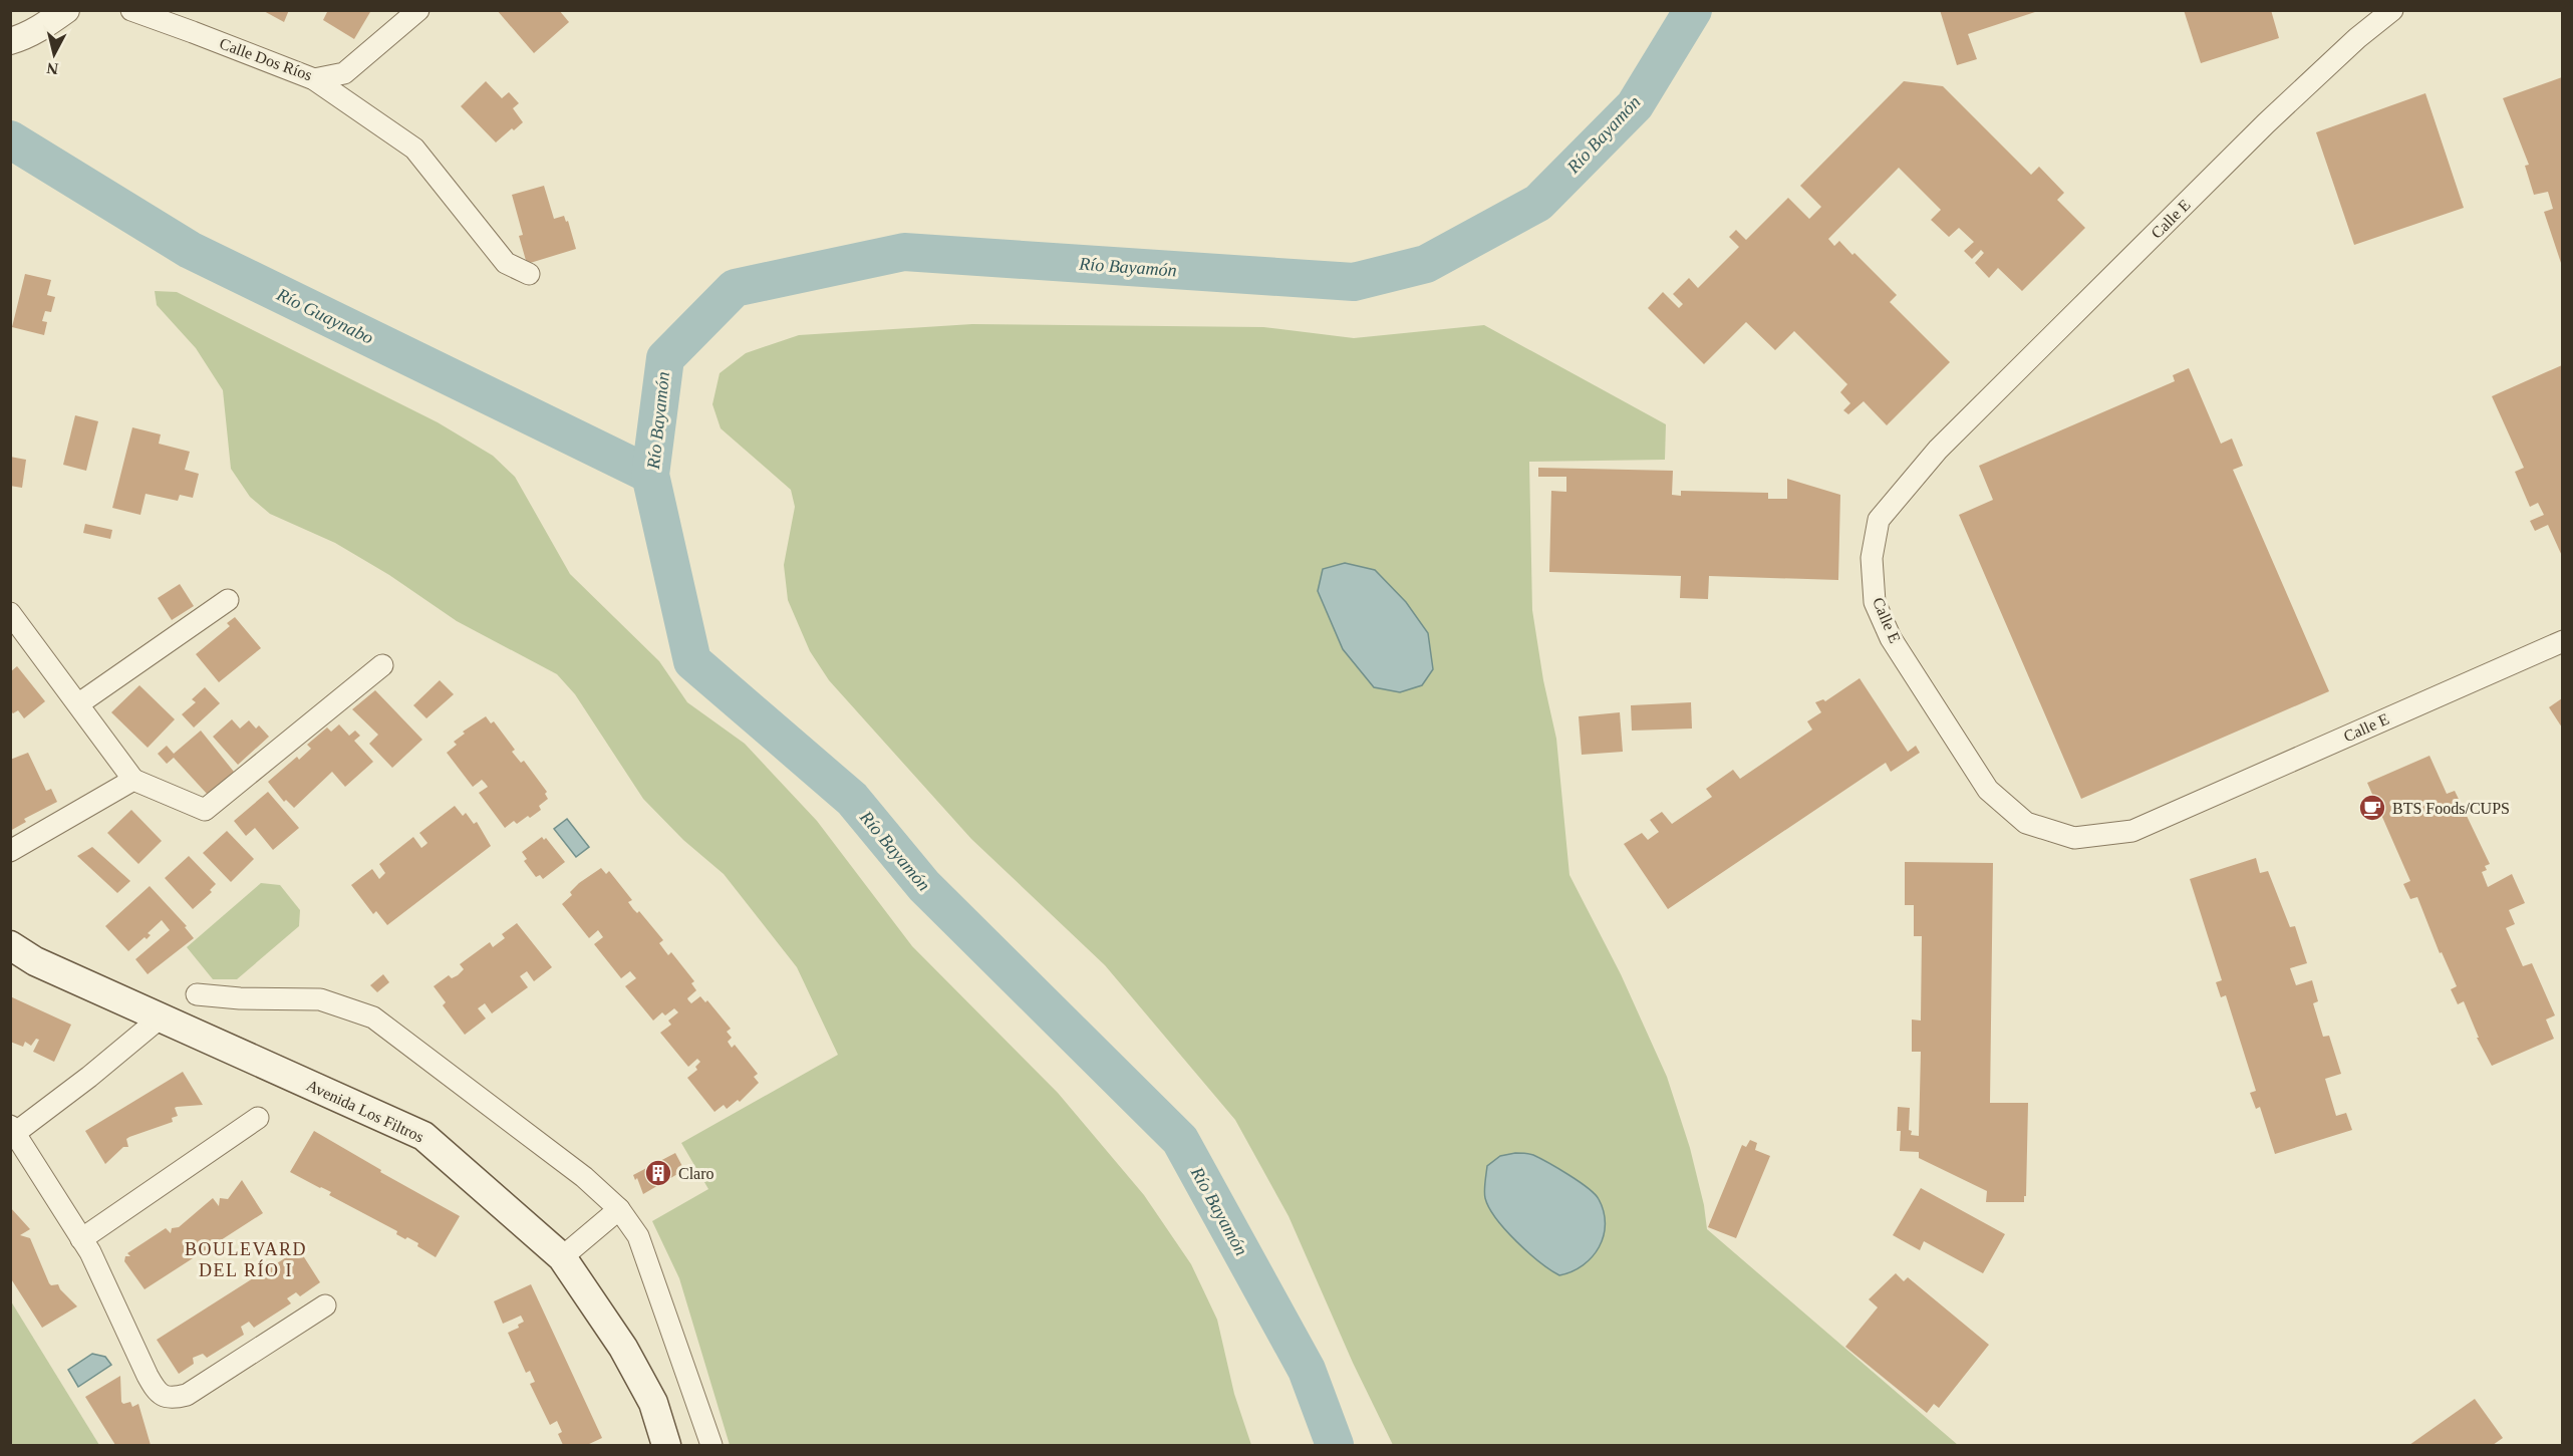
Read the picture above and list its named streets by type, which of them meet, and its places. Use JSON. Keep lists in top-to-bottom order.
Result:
{
  "streets": {
    "main road": ["Avenida Los Filtros"],
    "street": ["Calle Dos Ríos", "Calle E"]
  },
  "districts": ["BOULEVARD DEL RÍO I"],
  "water": ["Río Bayamón", "Río Guaynabo"],
  "places": {
    "cafe": ["BTS Foods/CUPS"],
    "building": ["Claro"]
  },
  "north": "bottom"
}
